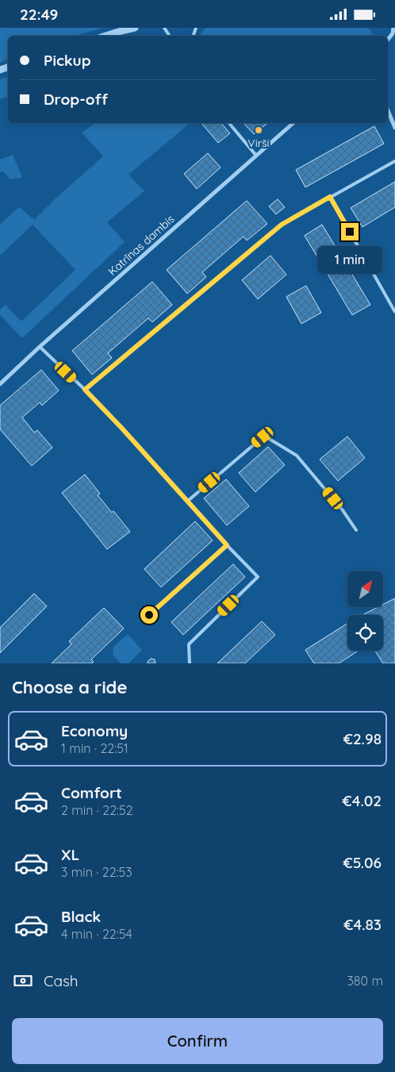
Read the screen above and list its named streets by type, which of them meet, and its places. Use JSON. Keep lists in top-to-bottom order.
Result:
{
  "streets": {
    "street": ["Katrīnas dambis"]
  },
  "places": ["Virši"],
  "north": "top right",
  "page": {
    "status": "22:49",
    "banner": ["Pickup", "Drop-off"],
    "bubble": "1 min",
    "heading": "Choose a ride",
    "list": [
      {
        "name": "Economy",
        "note": "1 min · 22:51",
        "value": "€2.98"
      },
      {
        "name": "Comfort",
        "note": "2 min · 22:52",
        "value": "€4.02"
      },
      {
        "name": "XL",
        "note": "3 min · 22:53",
        "value": "€5.06"
      },
      {
        "name": "Black",
        "note": "4 min · 22:54",
        "value": "€4.83"
      }
    ],
    "pay": ["Cash", "380 m"],
    "buttons": "Confirm"
  }
}
